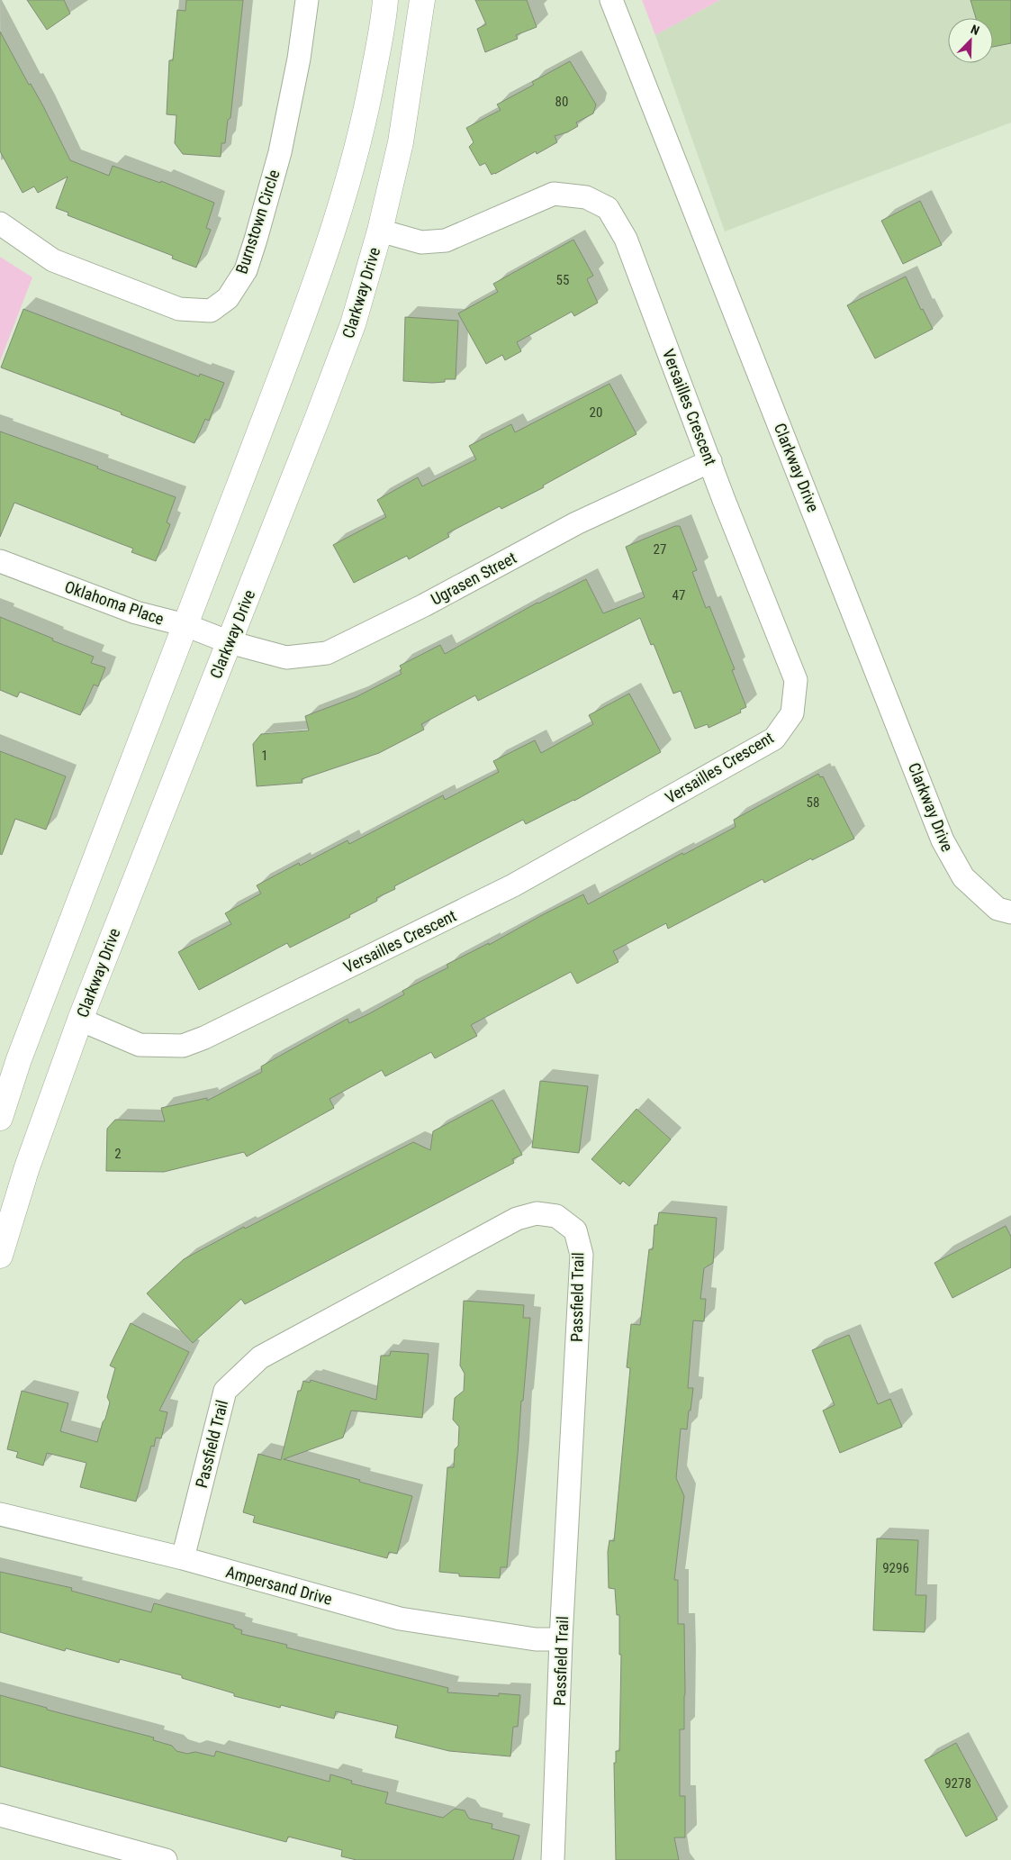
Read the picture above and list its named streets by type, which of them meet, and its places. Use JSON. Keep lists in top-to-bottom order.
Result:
{
  "streets": {
    "street": [
      "Burnstown Circle",
      "Clarkway Drive",
      "Versailles Crescent",
      "Ugrasen Street",
      "Oklahoma Place",
      "Passfield Trail",
      "Ampersand Drive"
    ]
  },
  "crossings": [
    ["Clarkway Drive", "Versailles Crescent"],
    ["Clarkway Drive", "Ugrasen Street"],
    ["Clarkway Drive", "Oklahoma Place"],
    ["Versailles Crescent", "Ugrasen Street"],
    ["Ugrasen Street", "Oklahoma Place"],
    ["Passfield Trail", "Ampersand Drive"]
  ],
  "house_numbers": [
    "80",
    "55",
    "20",
    "27",
    "47",
    "1",
    "58",
    "2",
    "9296",
    "9278"
  ],
  "north": "top right"
}
